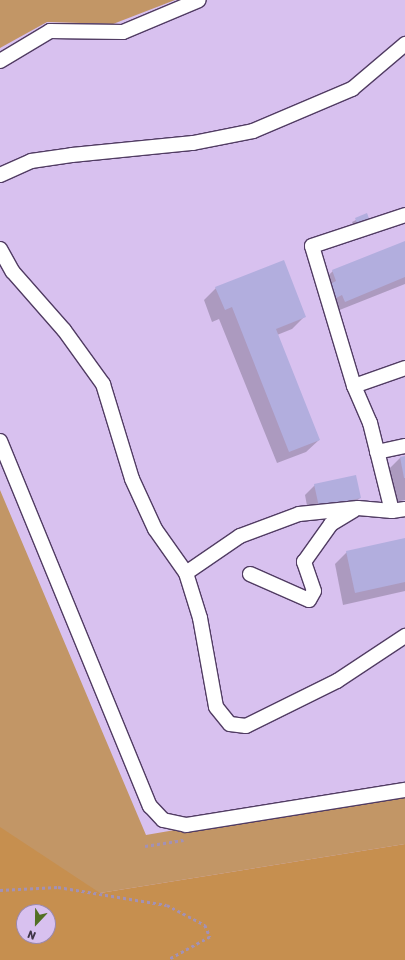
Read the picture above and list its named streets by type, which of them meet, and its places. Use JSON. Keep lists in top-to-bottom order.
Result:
{
  "north": "bottom"
}
